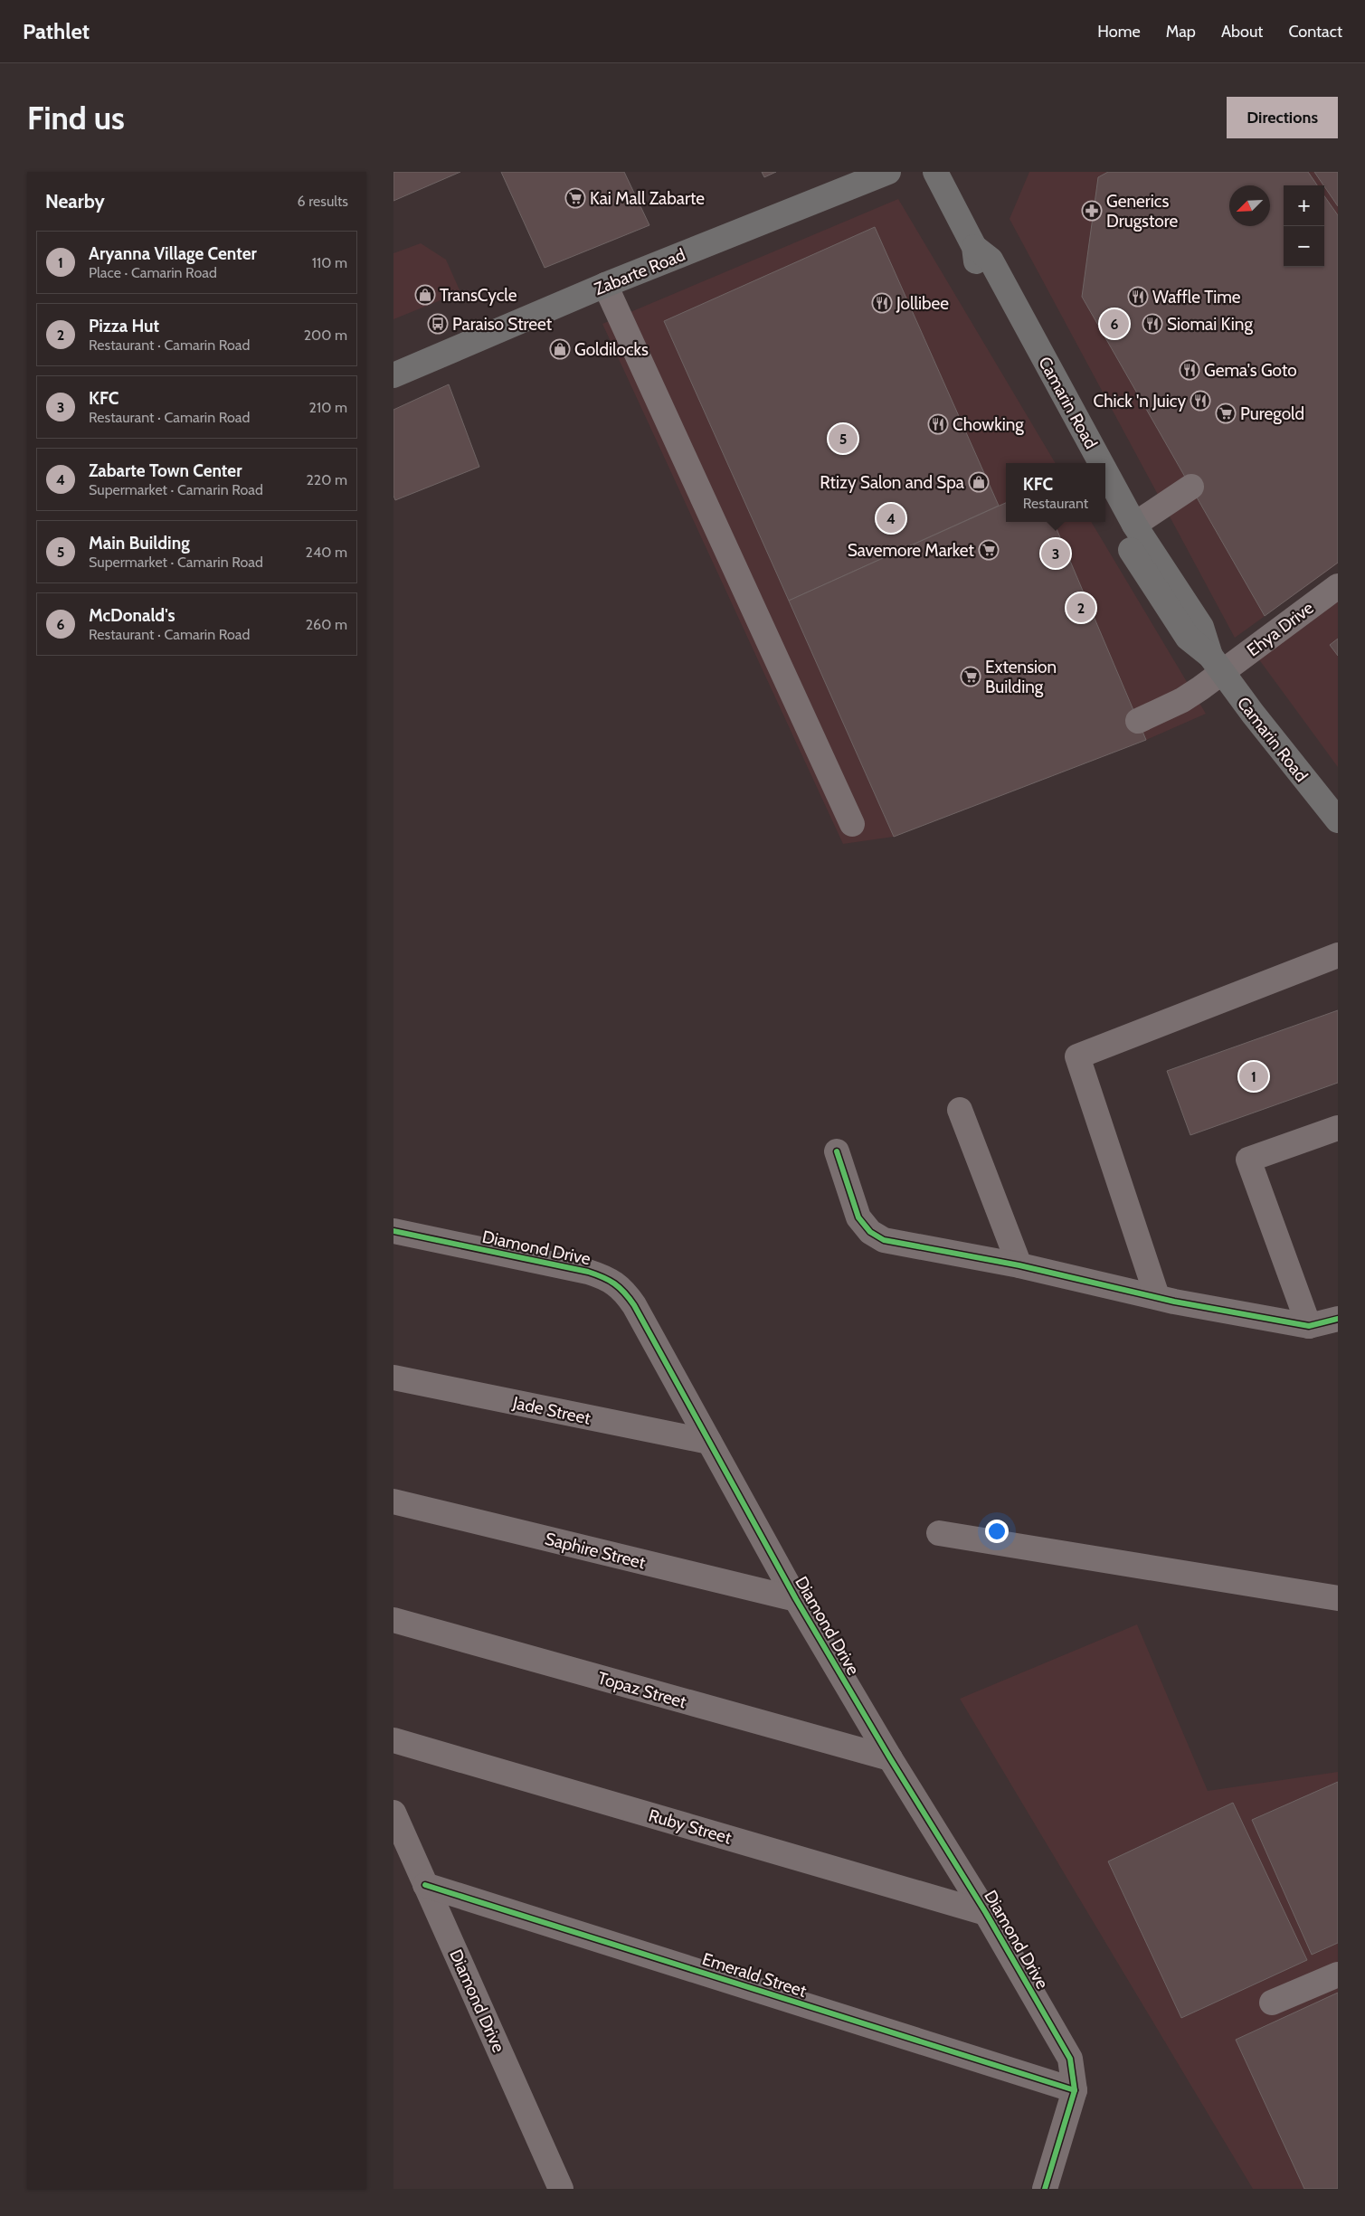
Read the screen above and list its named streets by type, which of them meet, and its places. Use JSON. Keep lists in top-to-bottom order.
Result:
{
  "streets": {
    "main road": ["Zabarte Road", "Camarin Road"],
    "street": [
      "Ehya Drive",
      "Diamond Drive",
      "Jade Street",
      "Saphire Street",
      "Topaz Street",
      "Ruby Street",
      "Emerald Street"
    ]
  },
  "crossings": [
    ["Camarin Road", "Ehya Drive"],
    ["Diamond Drive", "Jade Street"],
    ["Diamond Drive", "Saphire Street"],
    ["Diamond Drive", "Topaz Street"],
    ["Diamond Drive", "Ruby Street"],
    ["Diamond Drive", "Emerald Street"]
  ],
  "places": {
    "supermarket": [
      "Kai Mall Zabarte",
      "Puregold",
      "Savemore Market",
      "Extension Building"
    ],
    "pharmacy": ["Generics Drugstore"],
    "shop": ["TransCycle", "Goldilocks", "Rtizy Salon and Spa"],
    "restaurant": [
      "Waffle Time",
      "Jollibee",
      "Siomai King",
      "Gema's Goto",
      "Chick 'n Juicy",
      "Chowking"
    ],
    "bus stop": ["Paraiso Street"]
  },
  "north": "bottom left",
  "page": {
    "header": "Pathlet",
    "nav": [
      "Home",
      "Map",
      "About",
      "Contact"
    ],
    "buttons": "Directions",
    "title": "Find us",
    "heading": ["Nearby", "6 results"],
    "map_buttons": ["+", "−"],
    "list": [
      {
        "mark": "1",
        "name": "Aryanna Village Center",
        "note": "Place · Camarin Road",
        "value": "110 m"
      },
      {
        "mark": "2",
        "name": "Pizza Hut",
        "note": "Restaurant · Camarin Road",
        "value": "200 m"
      },
      {
        "mark": "3",
        "name": "KFC",
        "note": "Restaurant · Camarin Road",
        "value": "210 m"
      },
      {
        "mark": "4",
        "name": "Zabarte Town Center",
        "note": "Supermarket · Camarin Road",
        "value": "220 m"
      },
      {
        "mark": "5",
        "name": "Main Building",
        "note": "Supermarket · Camarin Road",
        "value": "240 m"
      },
      {
        "mark": "6",
        "name": "McDonald's",
        "note": "Restaurant · Camarin Road",
        "value": "260 m"
      }
    ],
    "pins": [
      "6",
      "5",
      "4",
      "3",
      "2",
      "1"
    ],
    "popup": ["KFC", "Restaurant"]
  }
}
